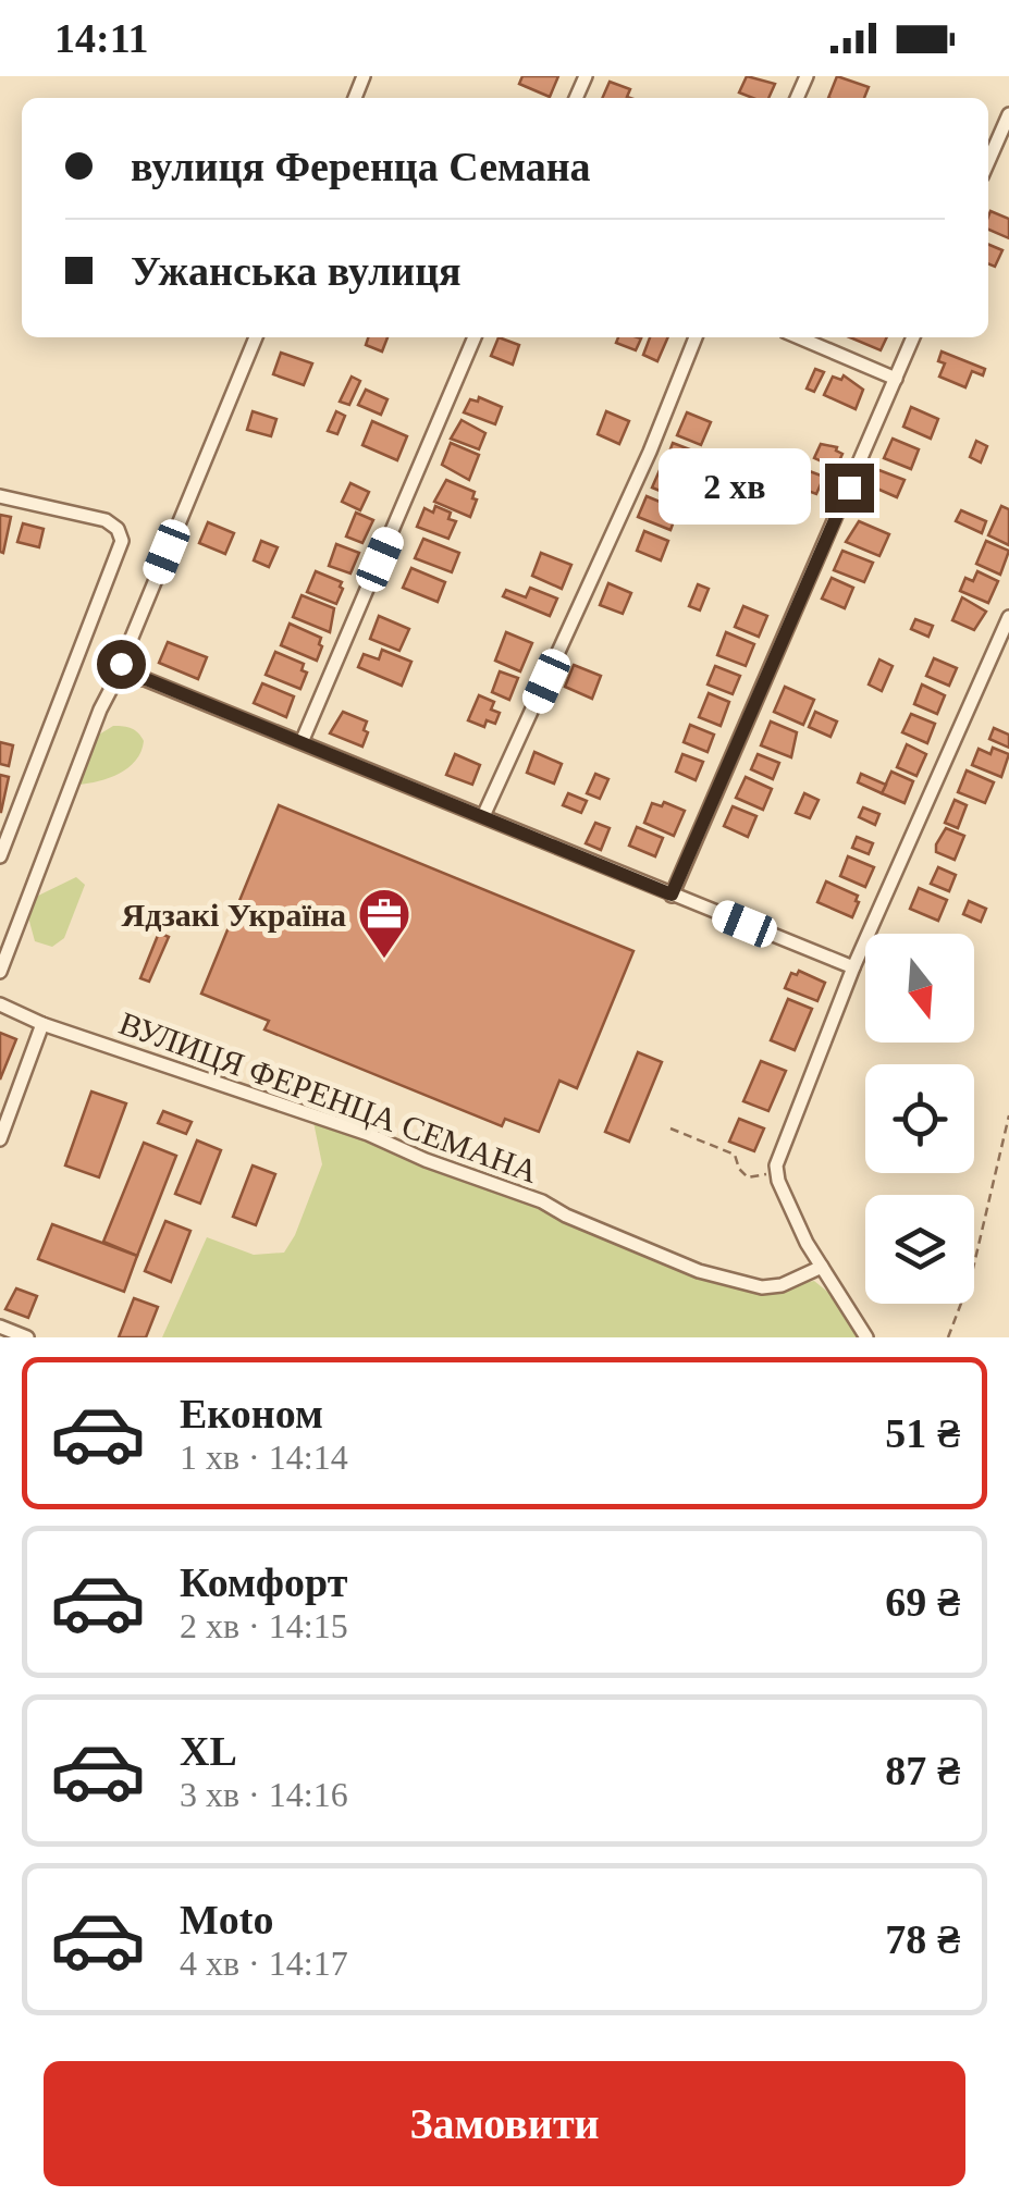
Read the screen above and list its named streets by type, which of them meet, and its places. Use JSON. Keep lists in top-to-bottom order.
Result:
{
  "streets": {
    "street": ["ВУЛИЦЯ ФЕРЕНЦА СЕМАНА"]
  },
  "places": {
    "office": ["Ядзакі Україна"]
  },
  "north": "bottom",
  "page": {
    "status": "14:11",
    "banner": ["вулиця Ференца Семана", "Ужанська вулиця"],
    "bubble": "2 хв",
    "list": [
      {
        "name": "Економ",
        "note": "1 хв · 14:14",
        "value": "51 ₴"
      },
      {
        "name": "Комфорт",
        "note": "2 хв · 14:15",
        "value": "69 ₴"
      },
      {
        "name": "XL",
        "note": "3 хв · 14:16",
        "value": "87 ₴"
      },
      {
        "name": "Moto",
        "note": "4 хв · 14:17",
        "value": "78 ₴"
      }
    ],
    "buttons": "Замовити"
  }
}
